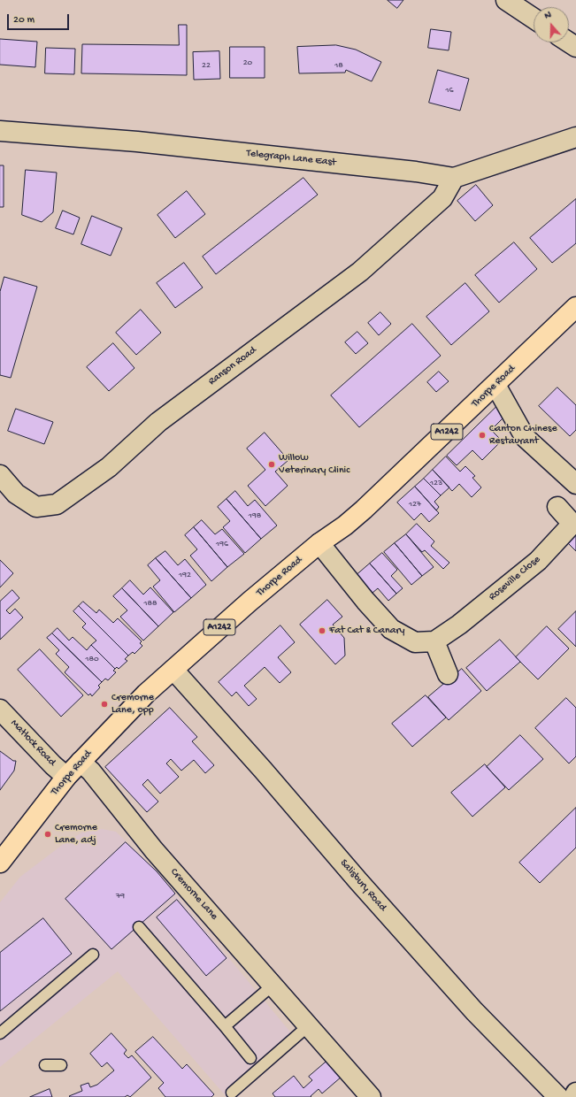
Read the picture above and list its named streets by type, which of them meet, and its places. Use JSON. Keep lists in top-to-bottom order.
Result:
{
  "streets": {
    "main road": ["Thorpe Road", "A1242"],
    "street": [
      "Telegraph Lane East",
      "Ranson Road",
      "Roseville Close",
      "Matlock Road",
      "Salisbury Road",
      "Cremorne Lane"
    ]
  },
  "crossings": [
    ["Telegraph Lane East", "Ranson Road"],
    ["Thorpe Road", "Matlock Road"],
    ["Thorpe Road", "Salisbury Road"],
    ["Thorpe Road", "Cremorne Lane"]
  ],
  "places": [
    "Canton Chinese Restaurant",
    "Willow Veterinary Clinic",
    "Fat Cat & Canary",
    "Cremorne Lane, opp",
    "Cremorne Lane, adj"
  ],
  "house_numbers": [
    "20",
    "22",
    "18",
    "16",
    "123",
    "127",
    "198",
    "196",
    "192",
    "188",
    "180",
    "79"
  ],
  "scale_bar": "20 m",
  "north": "top"
}
